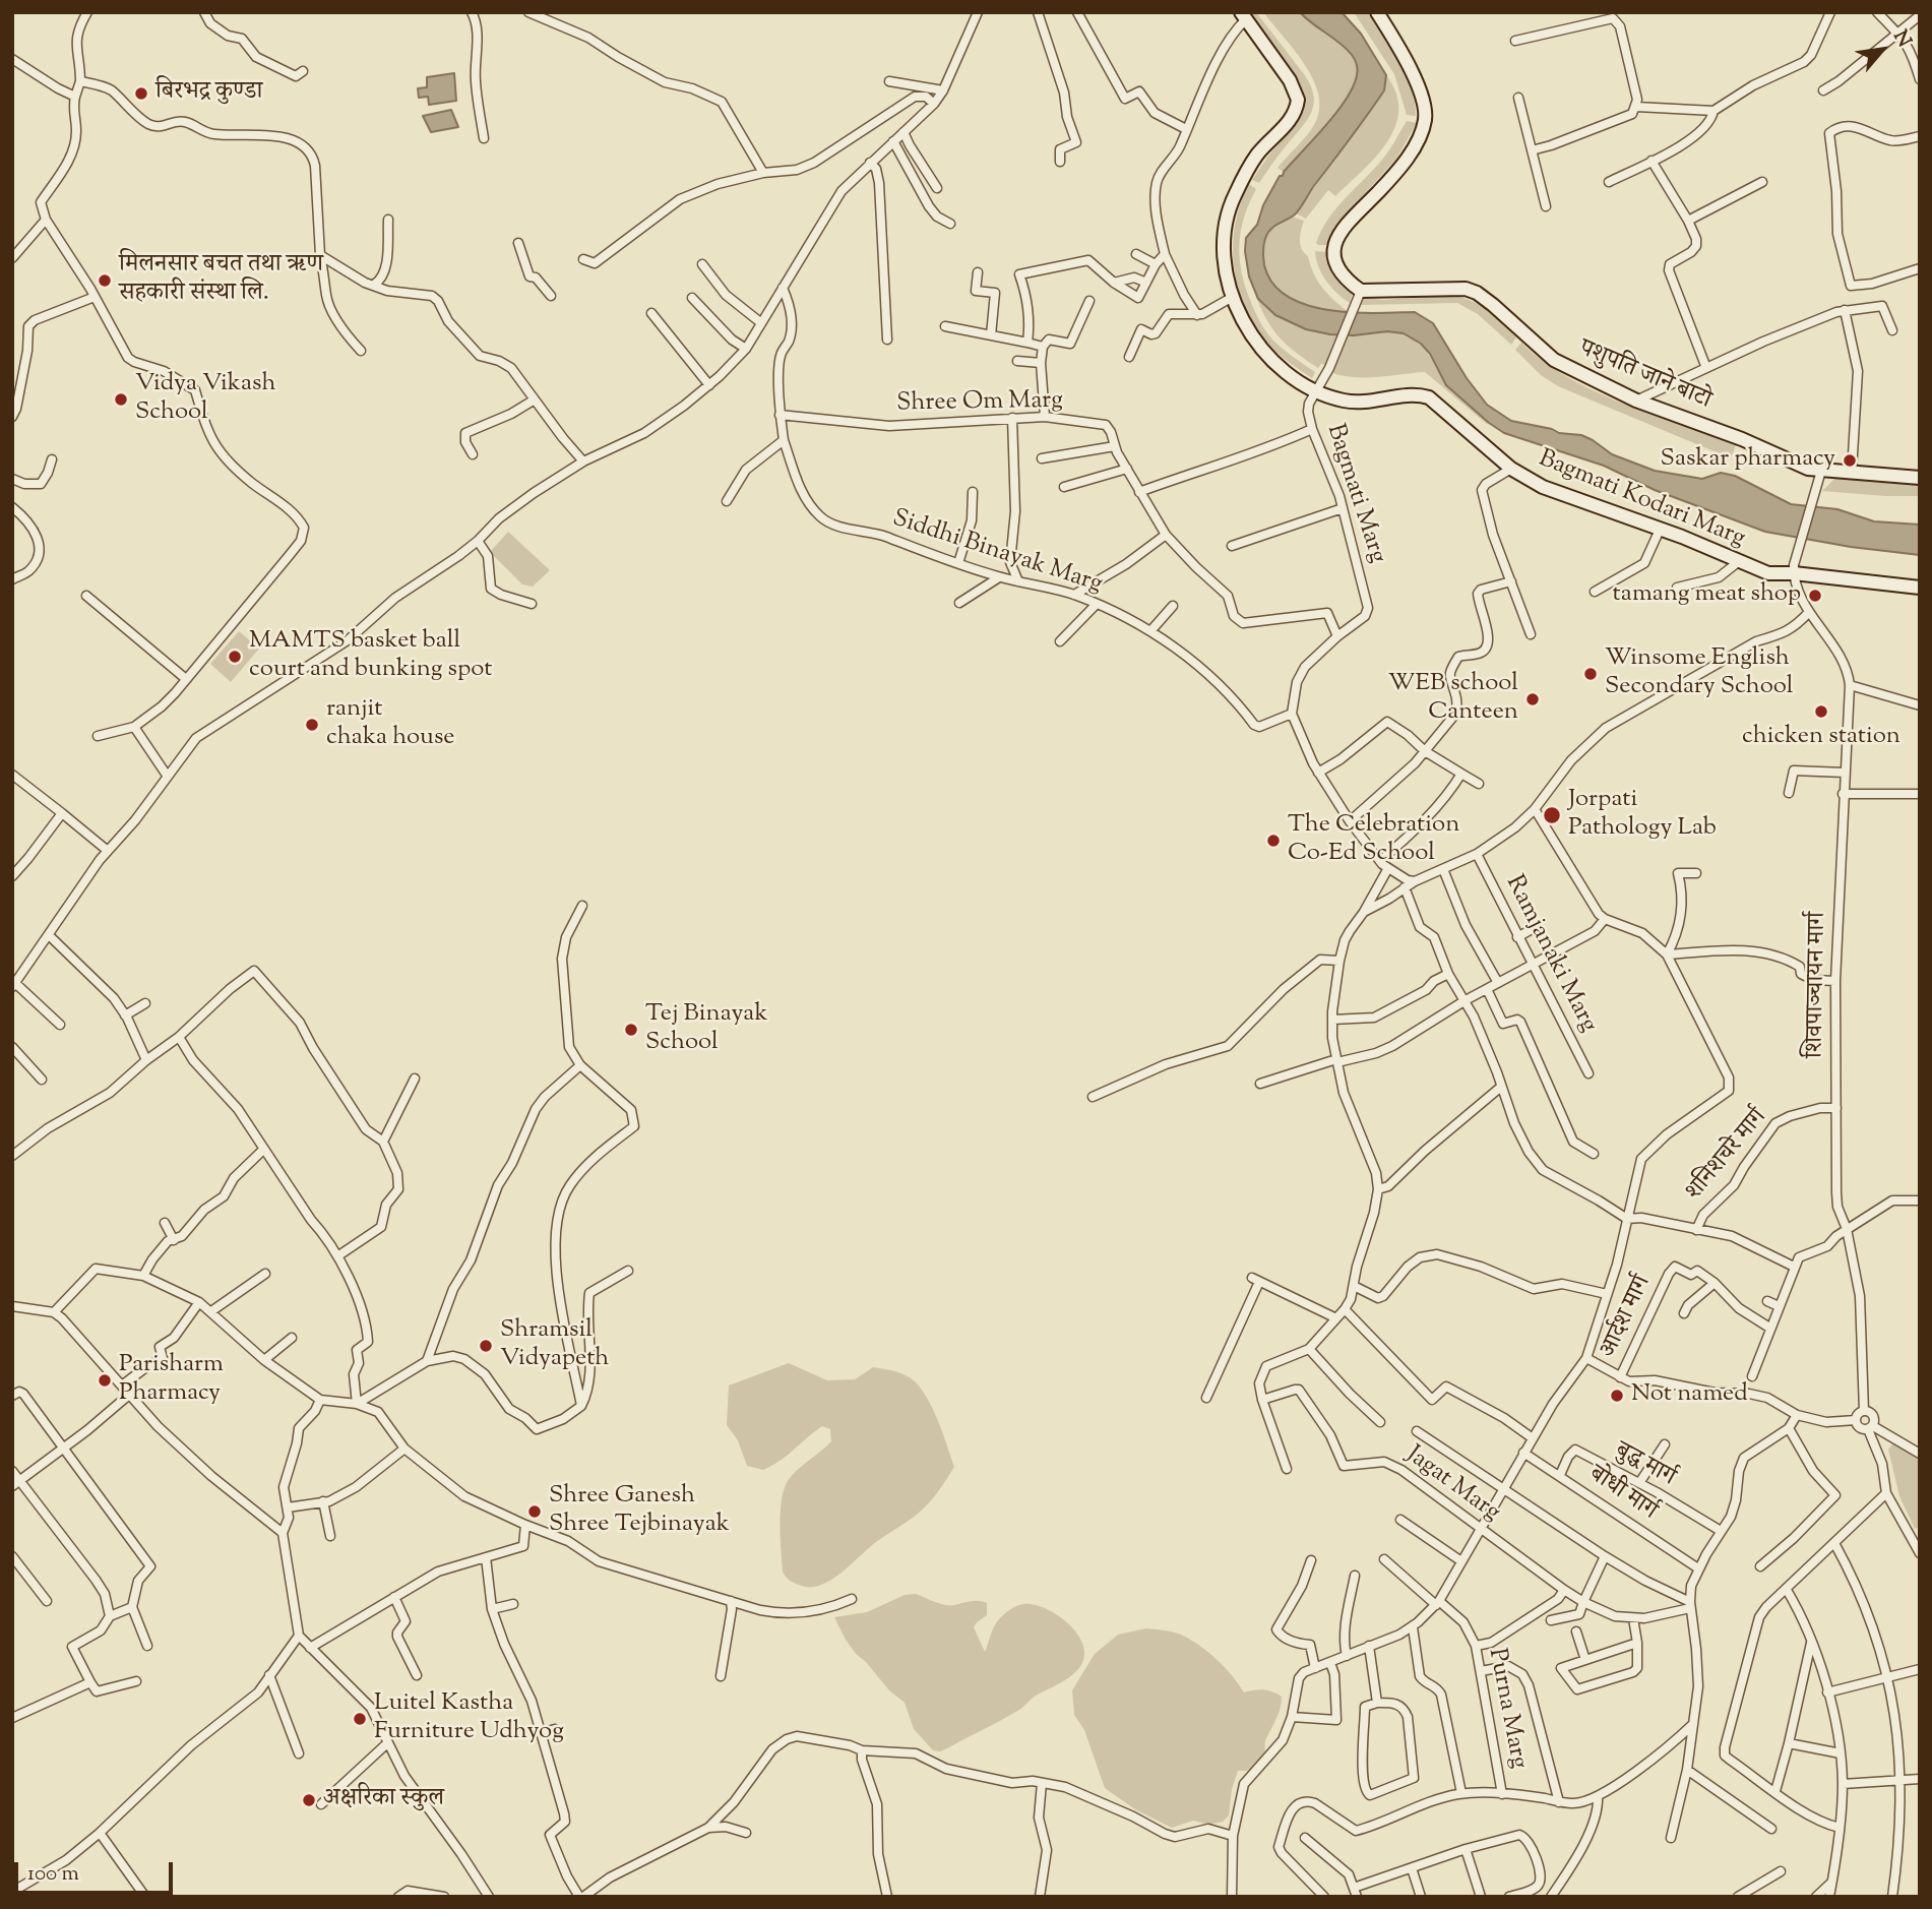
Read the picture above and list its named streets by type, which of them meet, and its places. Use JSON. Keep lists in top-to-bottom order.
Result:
{
  "streets": {
    "main road": ["पशुपति जाने बाटो", "Bagmati Kodari Marg"],
    "street": [
      "Shree Om Marg",
      "Bagmati Marg",
      "Siddhi Binayak Marg",
      "Ramjanaki Marg",
      "शिवपाञ्चायन मार्ग",
      "शनिशचरे मार्ग",
      "आर्दश मार्ग",
      "बुद्ध मार्ग",
      "Jagat Marg",
      "बोधी मार्ग",
      "Purna Marg"
    ]
  },
  "crossings": [
    ["Shree Om Marg", "Bagmati Marg"],
    ["Shree Om Marg", "Siddhi Binayak Marg"],
    ["Bagmati Marg", "Bagmati Kodari Marg"],
    ["Bagmati Marg", "Siddhi Binayak Marg"],
    ["Bagmati Kodari Marg", "शिवपाञ्चायन मार्ग"],
    ["Ramjanaki Marg", "शिवपाञ्चायन मार्ग"],
    ["Ramjanaki Marg", "Jagat Marg"],
    ["शिवपाञ्चायन मार्ग", "शनिशचरे मार्ग"],
    ["बुद्ध मार्ग", "बोधी मार्ग"]
  ],
  "places": [
    "बिरभद्र कुण्डा",
    "मिलनसार बचत तथा ऋण सहकारी संस्था लि.",
    "Vidya Vikash School",
    "Saskar pharmacy",
    "tamang meat shop",
    "MAMTS basket ball court and bunking spot",
    "Winsome English Secondary School",
    "WEB school Canteen",
    "chicken station",
    "ranjit chaka house",
    "Jorpati Pathology Lab",
    "The Celebration Co-Ed School",
    "Tej Binayak School",
    "Shramsil Vidyapeth",
    "Parisharm Pharmacy",
    "Not named",
    "Shree Ganesh Shree Tejbinayak",
    "Luitel Kastha Furniture Udhyog",
    "अक्षरिका स्कुल"
  ],
  "scale_bar": "100 m",
  "north": "top right"
}
